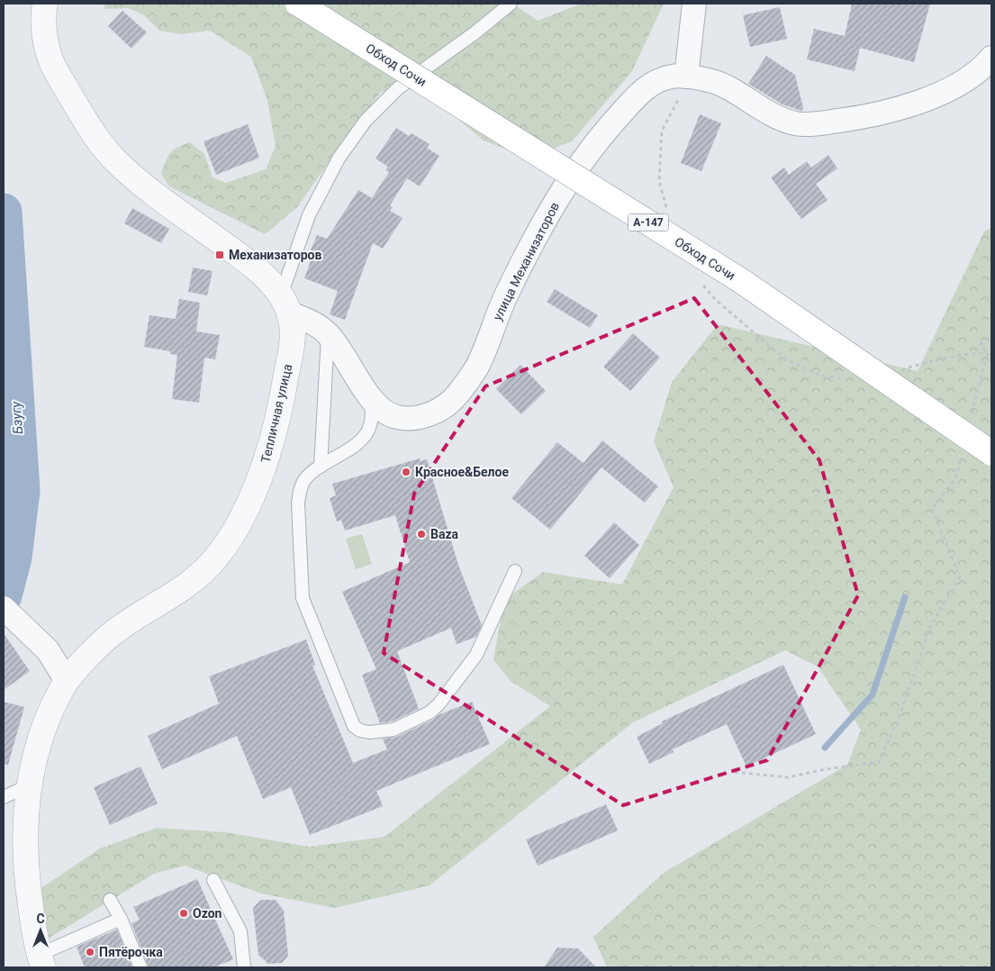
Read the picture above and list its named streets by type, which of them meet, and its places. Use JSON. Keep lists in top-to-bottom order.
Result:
{
  "streets": {
    "highway": ["Обход Сочи", "А-147"],
    "street": ["улица Механизаторов", "Тепличная улица"]
  },
  "crossings": [
    ["улица Механизаторов", "Тепличная улица"]
  ],
  "water": ["Бзугу"],
  "places": {
    "transit": ["Механизаторов"],
    "other": [
      "Красное&Белое",
      "Baza",
      "Ozon",
      "Пятёрочка"
    ]
  },
  "north": "top"
}
